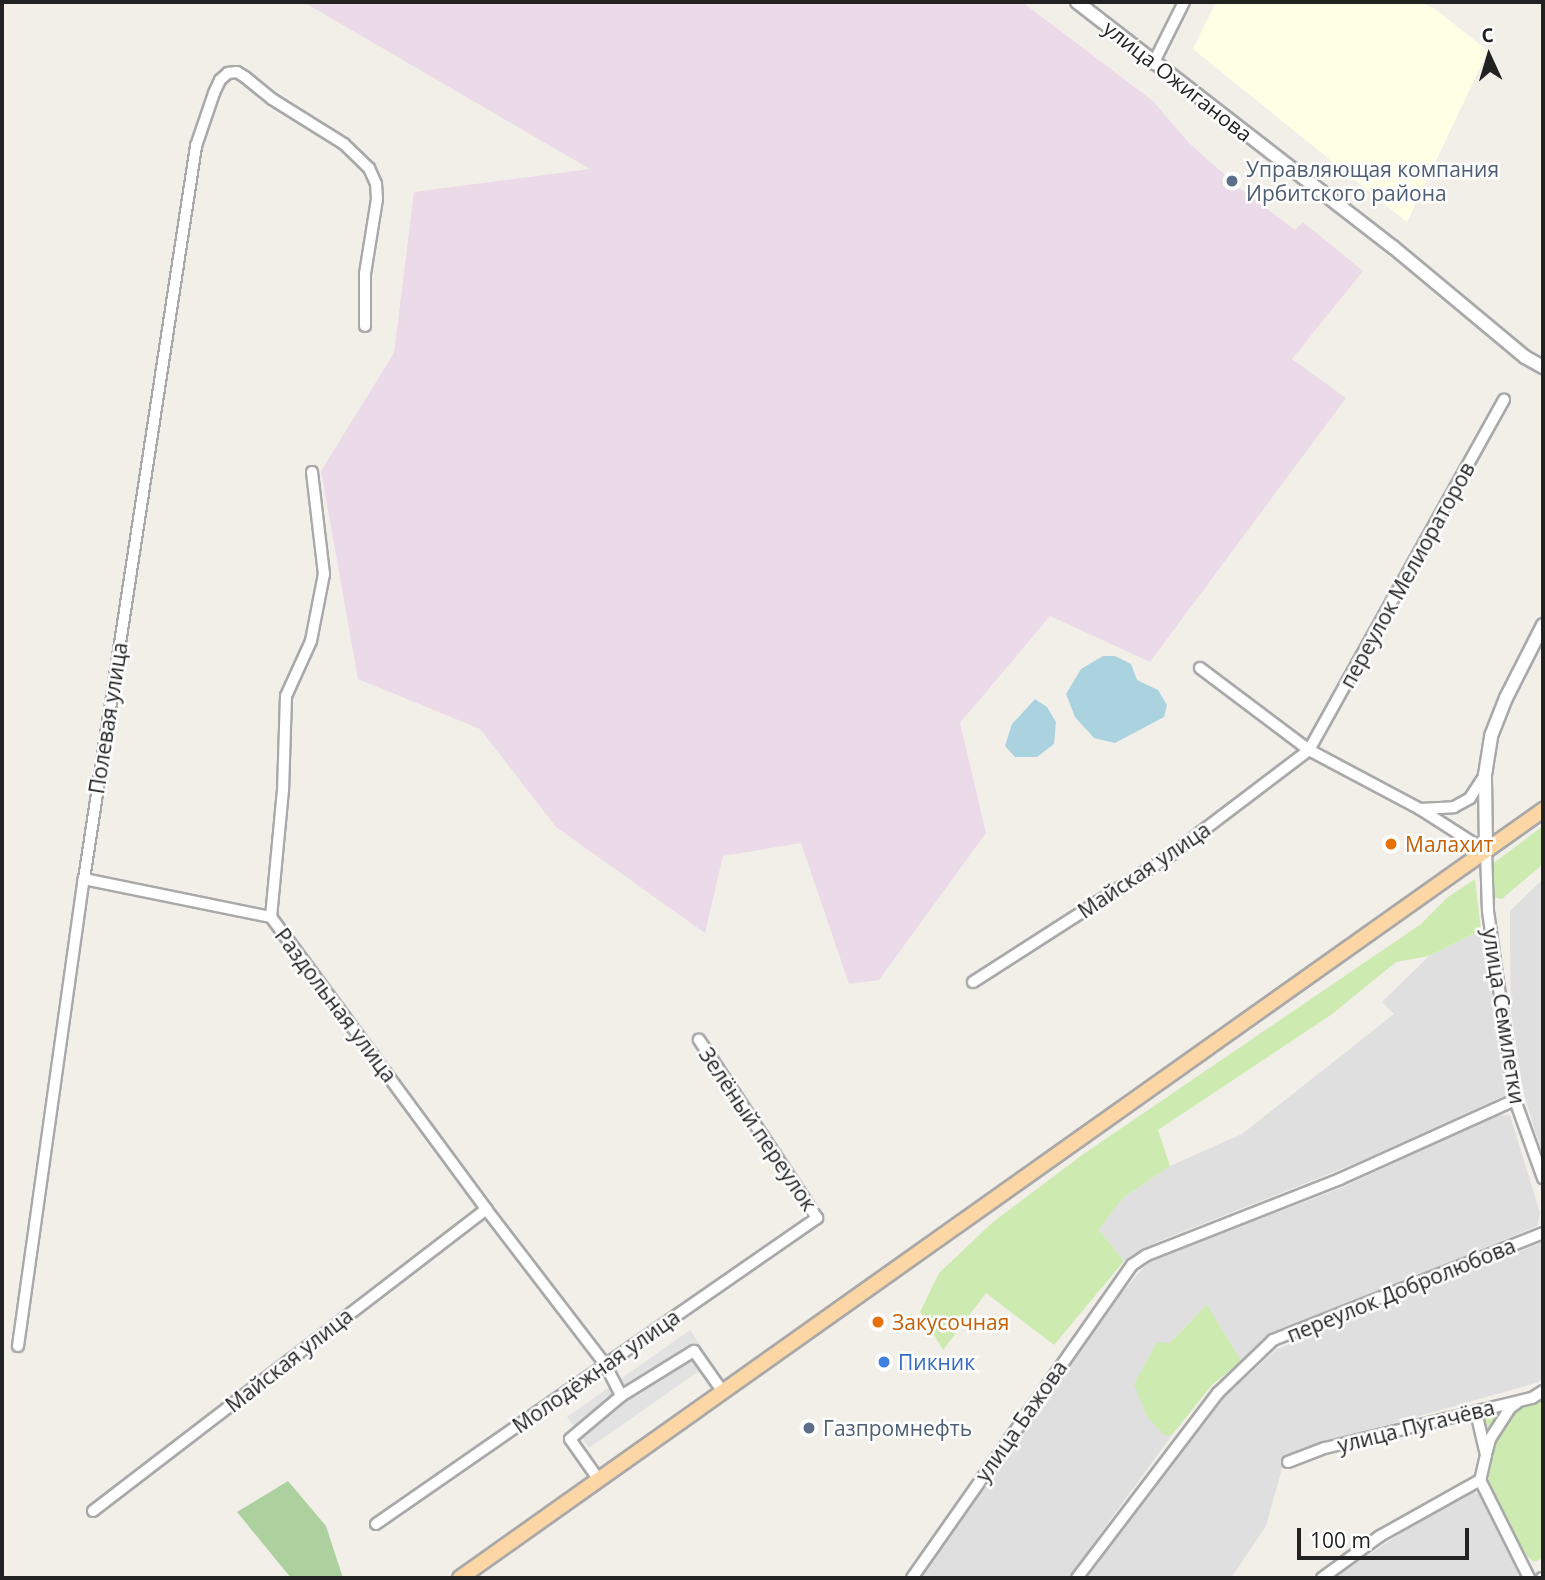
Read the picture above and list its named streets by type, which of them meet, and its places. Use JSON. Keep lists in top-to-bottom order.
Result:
{
  "streets": {
    "street": [
      "улица Ожиганова",
      "переулок Мелиораторов",
      "Полевая улица",
      "Майская улица",
      "Раздольная улица",
      "улица Семилетки",
      "Зелёный переулок",
      "переулок Добролюбова",
      "Молодёжная улица",
      "улица Бажова",
      "улица Пугачёва"
    ]
  },
  "crossings": [
    ["переулок Мелиораторов", "Майская улица"],
    ["Майская улица", "Раздольная улица"],
    ["Раздольная улица", "Молодёжная улица"],
    ["улица Семилетки", "улица Бажова"],
    ["Зелёный переулок", "Молодёжная улица"]
  ],
  "places": [
    "Управляющая компания Ирбитского района",
    "Малахит",
    "Закусочная",
    "Пикник",
    "Газпромнефть"
  ],
  "scale_bar": "100 m",
  "north": "top"
}
